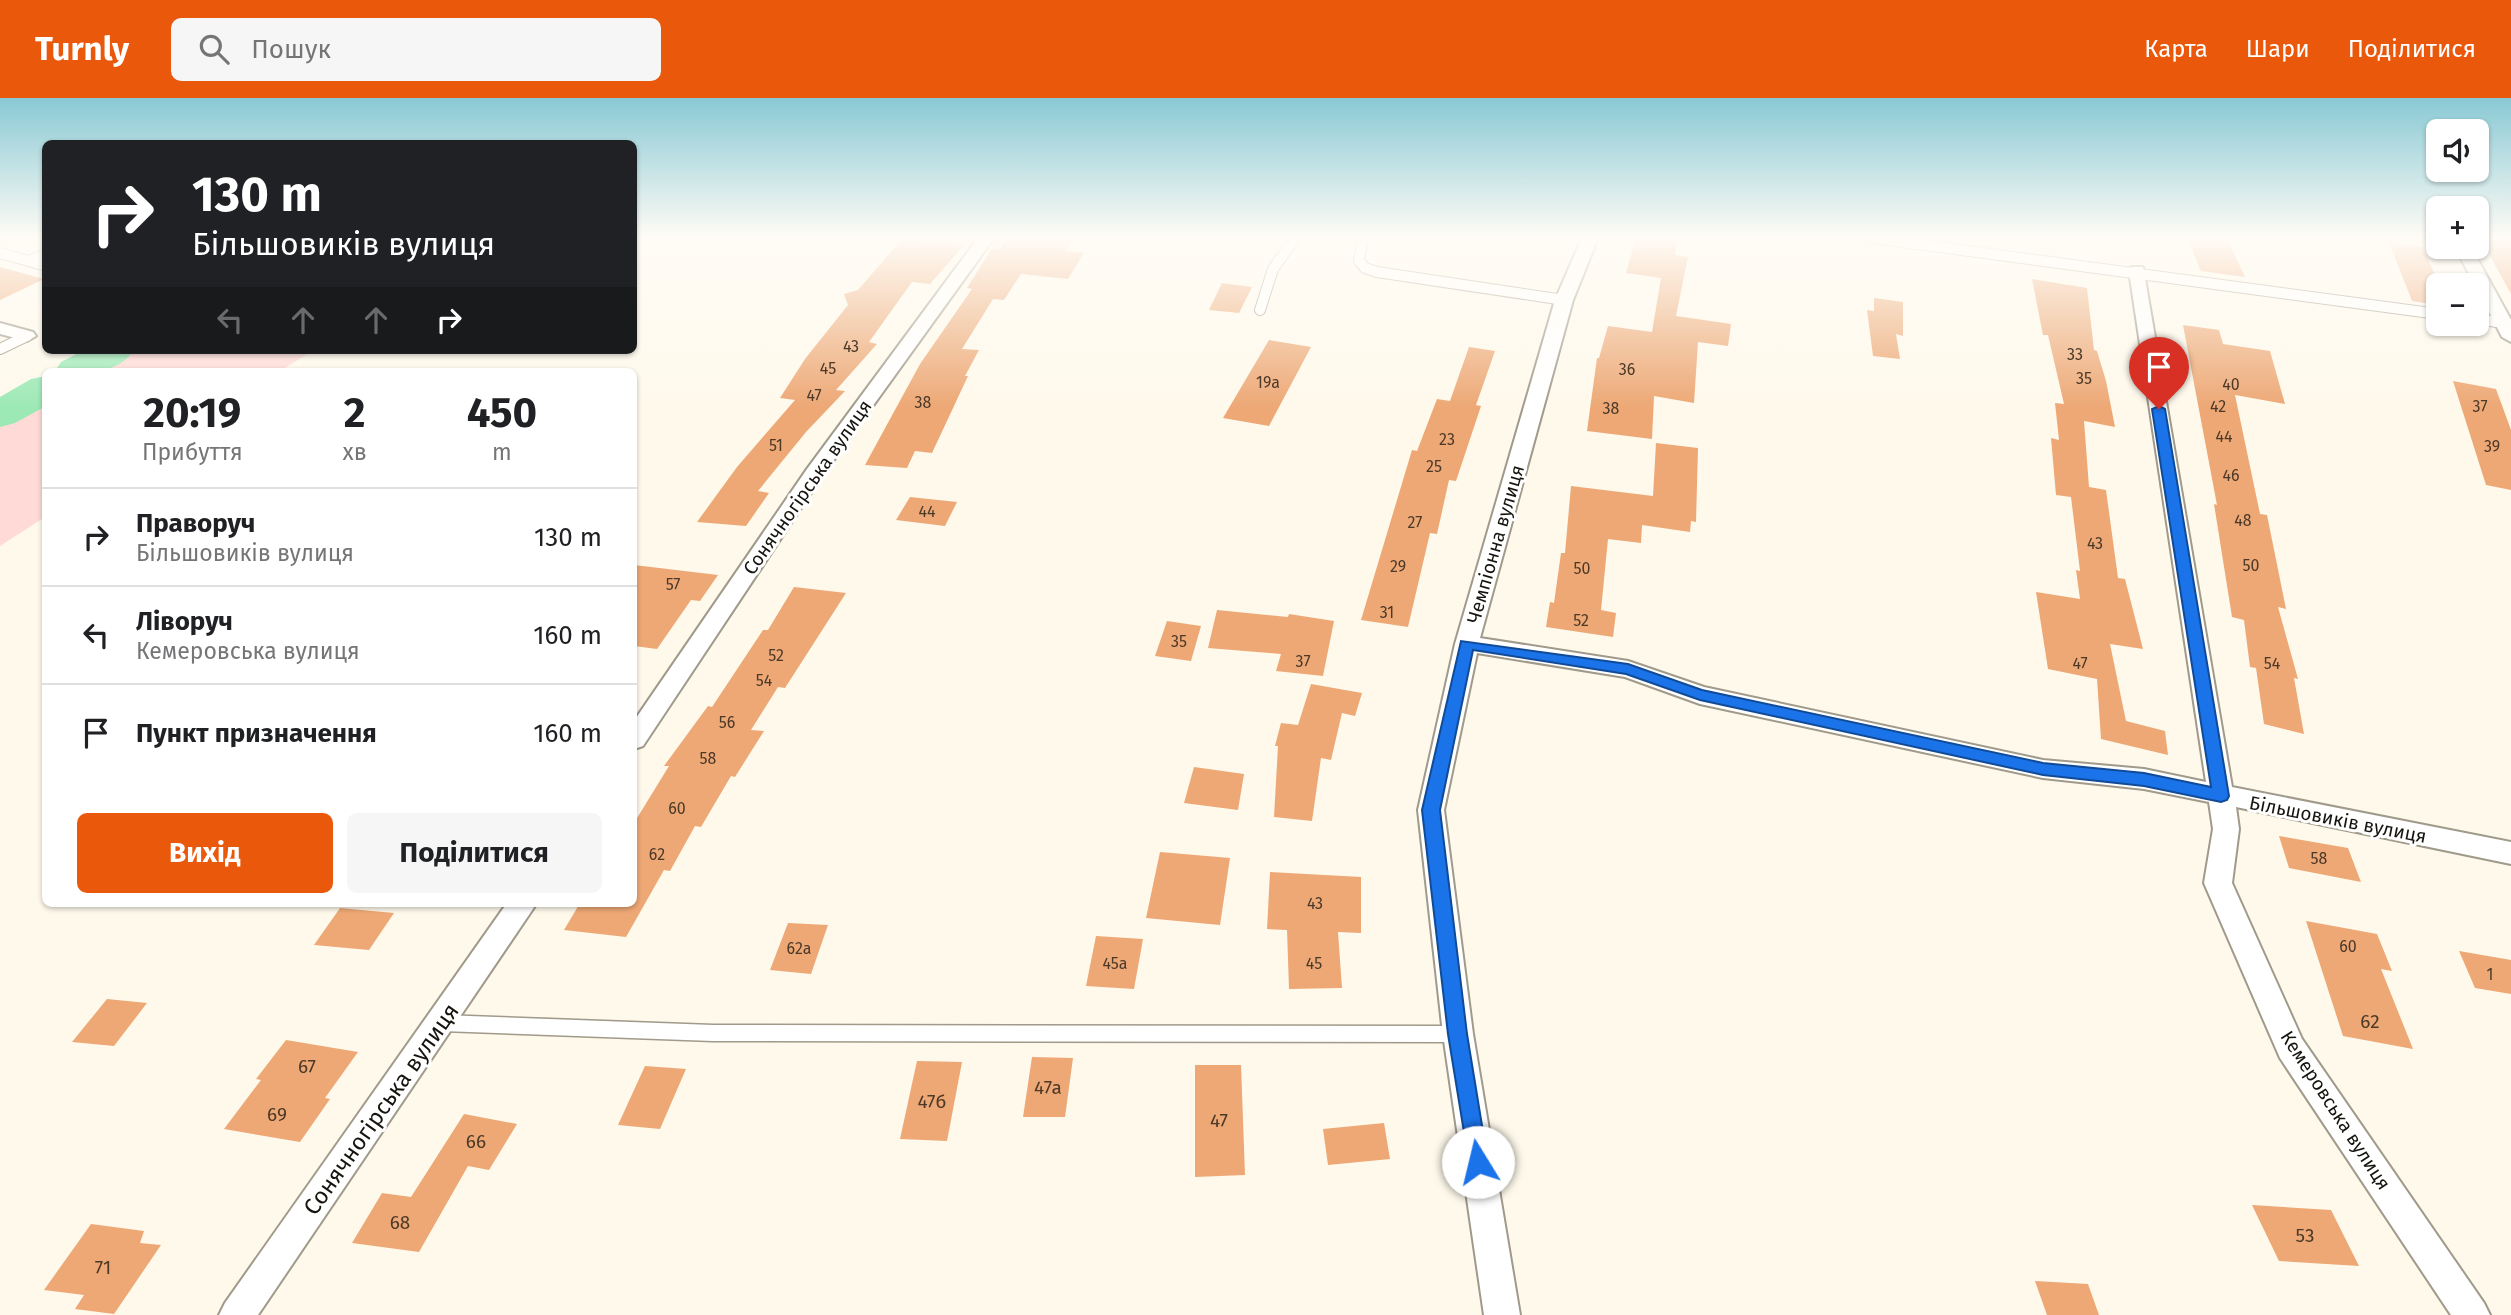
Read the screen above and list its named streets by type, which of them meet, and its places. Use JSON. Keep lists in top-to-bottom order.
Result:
{
  "streets": {
    "street": [
      "Сонячногірська вулиця",
      "Чемпіонна вулиця",
      "Більшовиків вулиця",
      "Кемеровська вулиця"
    ]
  },
  "crossings": [
    ["Чемпіонна вулиця", "Більшовиків вулиця"],
    ["Більшовиків вулиця", "Кемеровська вулиця"]
  ],
  "house_numbers": [
    "43",
    "33",
    "45",
    "36",
    "35",
    "19а",
    "40",
    "47",
    "38",
    "42",
    "37",
    "38",
    "44",
    "23",
    "51",
    "39",
    "25",
    "46",
    "44",
    "48",
    "27",
    "43",
    "50",
    "29",
    "50",
    "57",
    "31",
    "52",
    "35",
    "52",
    "37",
    "47",
    "54",
    "54",
    "56",
    "58",
    "60",
    "62",
    "58",
    "43",
    "60",
    "62а",
    "45а",
    "45",
    "1",
    "62",
    "67",
    "47а",
    "47б",
    "69",
    "47",
    "66",
    "68",
    "53",
    "71"
  ],
  "page": {
    "header": "Turnly",
    "search": "Пошук",
    "nav": ["Карта", "Шари", "Поділитися"],
    "map_buttons": ["+", "−"],
    "turn": ["130 m", "Більшовиків вулиця"],
    "eta": [
      "20:19",
      "Прибуття",
      "2",
      "хв",
      "450",
      "m"
    ],
    "list": [
      {
        "name": "Праворуч",
        "note": "Більшовиків вулиця",
        "value": "130 m"
      },
      {
        "name": "Ліворуч",
        "note": "Кемеровська вулиця",
        "value": "160 m"
      },
      {
        "name": "Пункт призначення",
        "value": "160 m"
      }
    ],
    "buttons": ["Вихід", "Поділитися"]
  }
}
